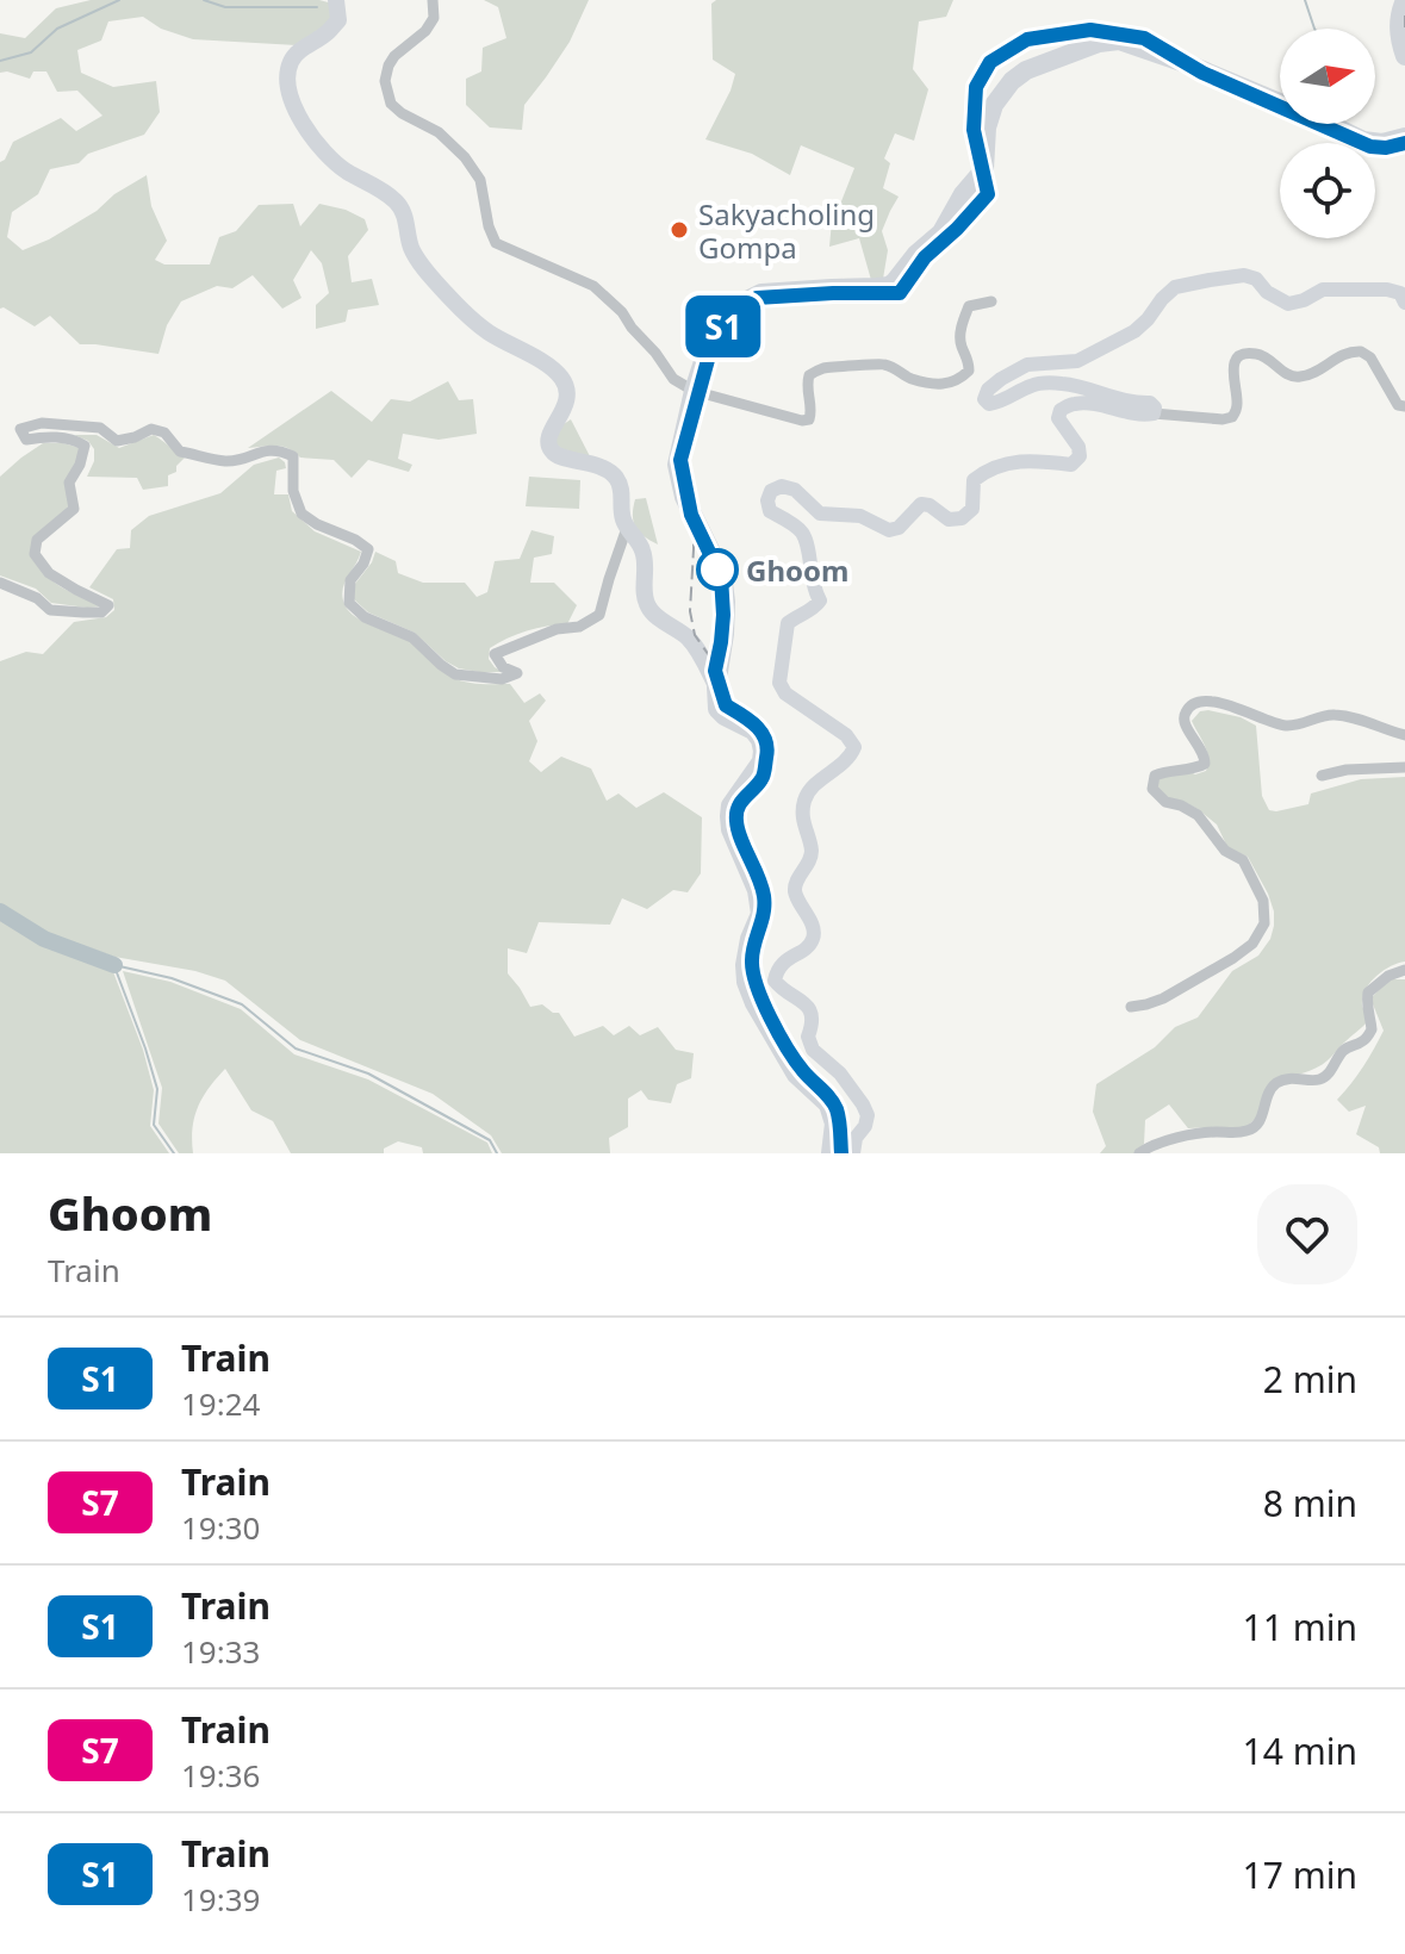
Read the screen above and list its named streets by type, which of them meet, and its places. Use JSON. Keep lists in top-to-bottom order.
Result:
{
  "places": ["Sakyacholing Gompa", "Ghoom"],
  "north": "right",
  "page": {
    "on_map": "S1",
    "heading": ["Ghoom", "Train"],
    "list": [
      {
        "mark": "S1",
        "name": "Train",
        "note": "19:24",
        "value": "2 min"
      },
      {
        "mark": "S7",
        "name": "Train",
        "note": "19:30",
        "value": "8 min"
      },
      {
        "mark": "S1",
        "name": "Train",
        "note": "19:33",
        "value": "11 min"
      },
      {
        "mark": "S7",
        "name": "Train",
        "note": "19:36",
        "value": "14 min"
      },
      {
        "mark": "S1",
        "name": "Train",
        "note": "19:39",
        "value": "17 min"
      }
    ]
  }
}
